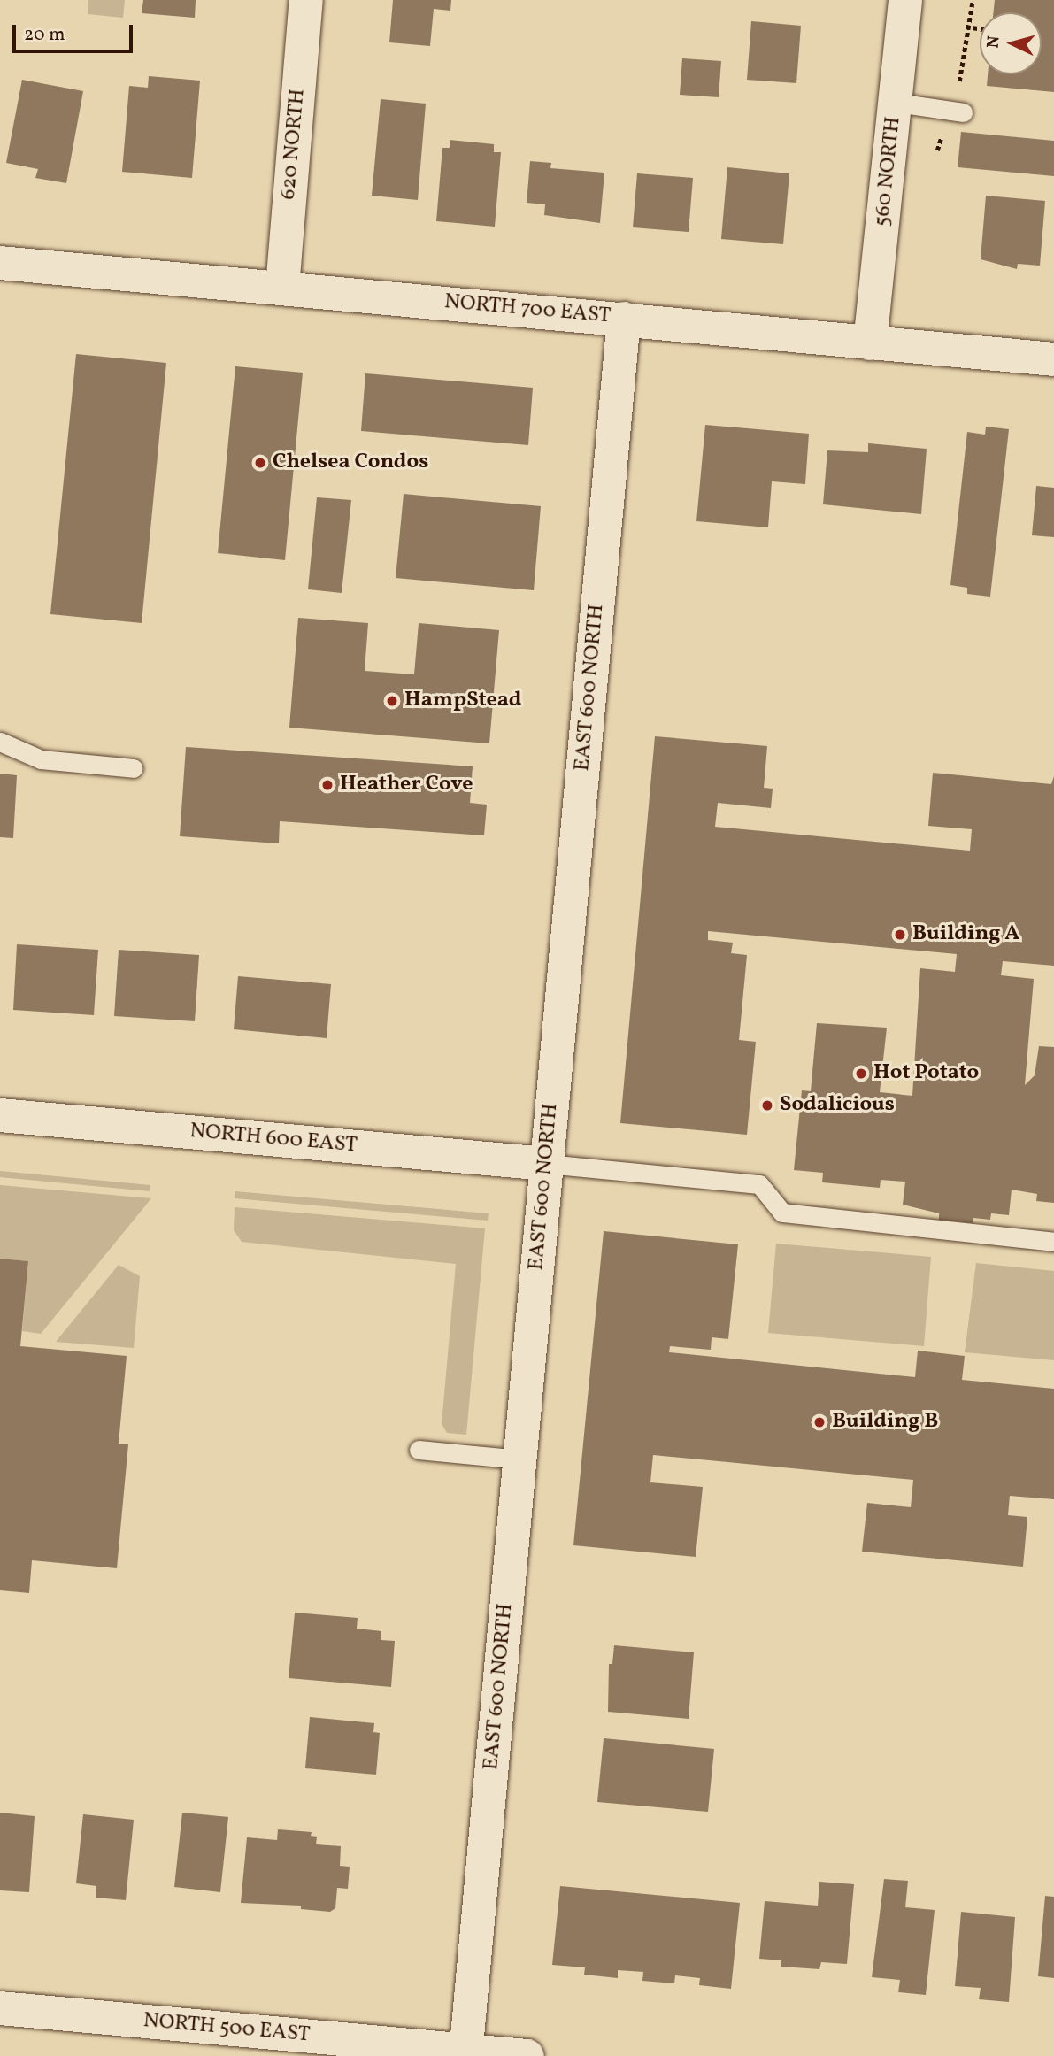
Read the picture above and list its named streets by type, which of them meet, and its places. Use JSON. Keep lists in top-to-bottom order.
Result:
{
  "streets": {
    "street": [
      "620 NORTH",
      "560 NORTH",
      "NORTH 700 EAST",
      "EAST 600 NORTH",
      "NORTH 600 EAST",
      "NORTH 500 EAST"
    ]
  },
  "crossings": [
    ["620 NORTH", "NORTH 700 EAST"],
    ["560 NORTH", "NORTH 700 EAST"],
    ["NORTH 700 EAST", "EAST 600 NORTH"],
    ["EAST 600 NORTH", "NORTH 600 EAST"],
    ["EAST 600 NORTH", "NORTH 500 EAST"]
  ],
  "places": [
    "Chelsea Condos",
    "HampStead",
    "Heather Cove",
    "Building A",
    "Hot Potato",
    "Sodalicious",
    "Building B"
  ],
  "scale_bar": "20 m",
  "north": "left"
}
